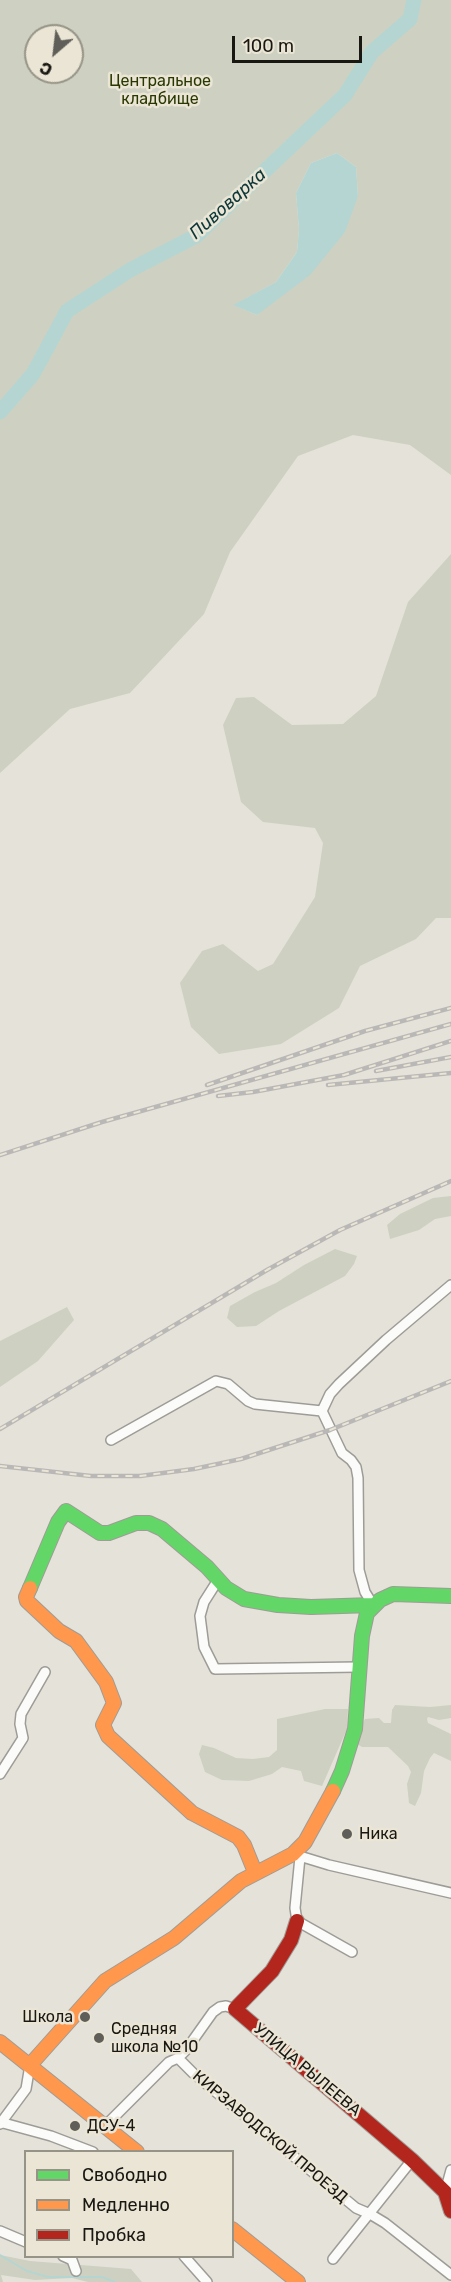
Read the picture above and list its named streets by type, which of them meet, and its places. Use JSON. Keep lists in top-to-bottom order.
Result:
{
  "streets": {
    "street": ["УЛИЦА РЫЛЕЕВА", "КИРЗАВОДСКОЙ ПРОЕЗД"]
  },
  "water": ["Пивоварка"],
  "parks": ["Центральное кладбище"],
  "places": [
    "Ника",
    "Школа",
    "Средняя школа №10",
    "ДСУ-4"
  ],
  "legend": ["Свободно", "Медленно", "Пробка"],
  "scale_bar": "100 m",
  "north": "bottom left"
}
